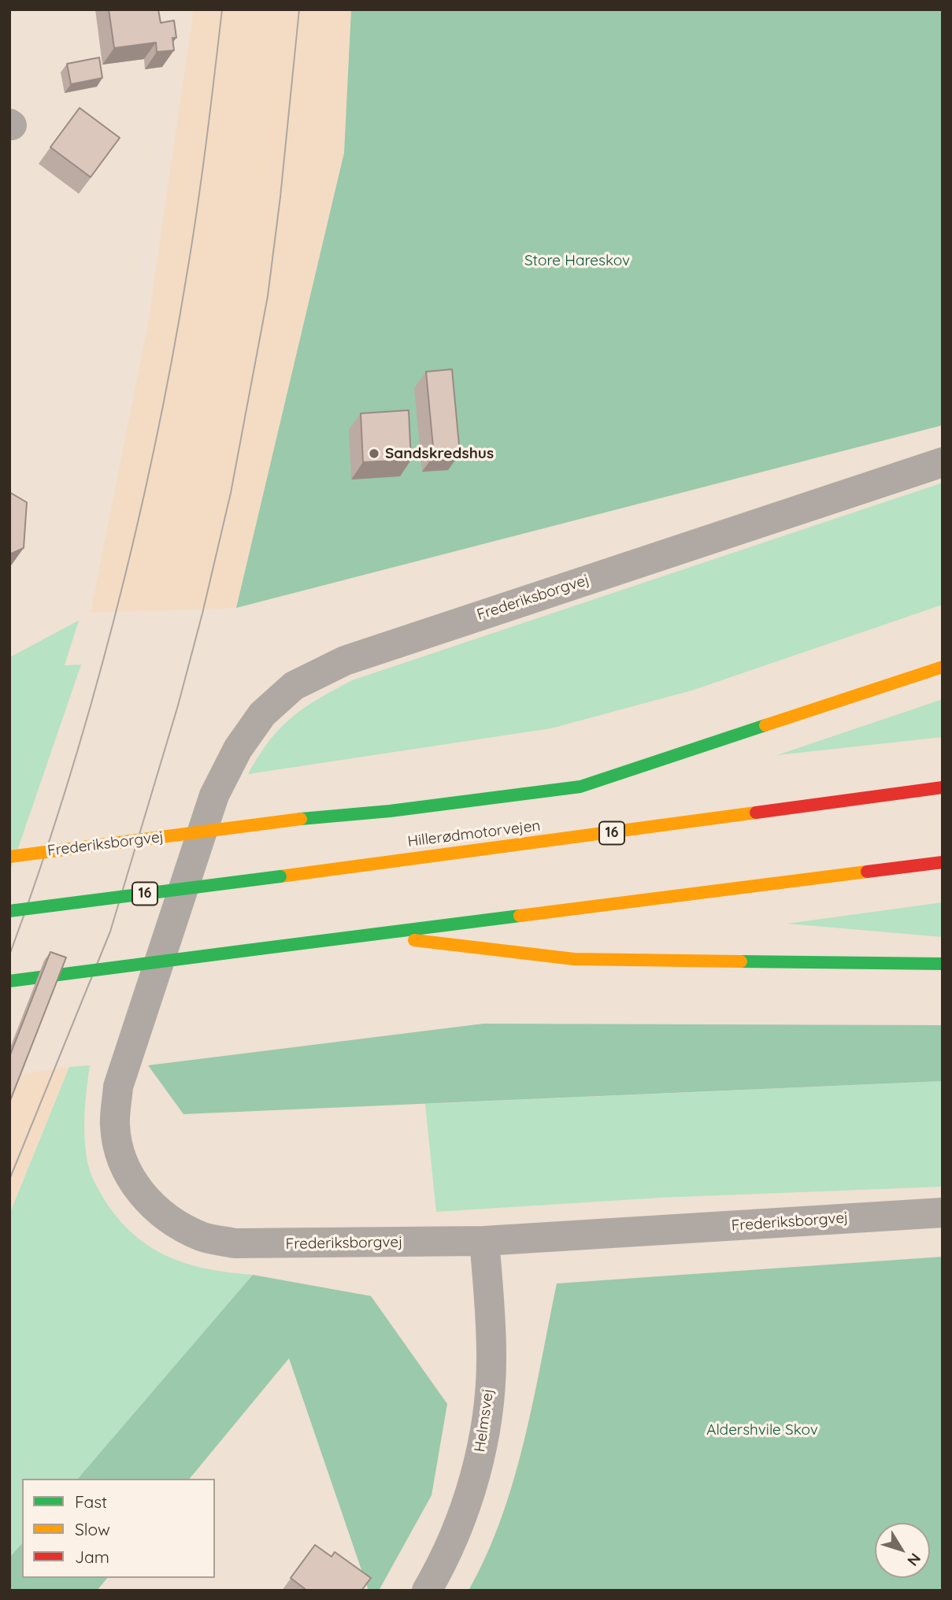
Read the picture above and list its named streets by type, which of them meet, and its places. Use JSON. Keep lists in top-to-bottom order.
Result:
{
  "streets": {
    "main road": ["Frederiksborgvej", "16", "Hillerødmotorvejen"],
    "street": ["Helmsvej"]
  },
  "crossings": [
    ["Frederiksborgvej", "Helmsvej"]
  ],
  "parks": ["Store Hareskov", "Aldershvile Skov"],
  "places": ["Sandskredshus"],
  "legend": ["Fast", "Slow", "Jam"],
  "north": "bottom right"
}
